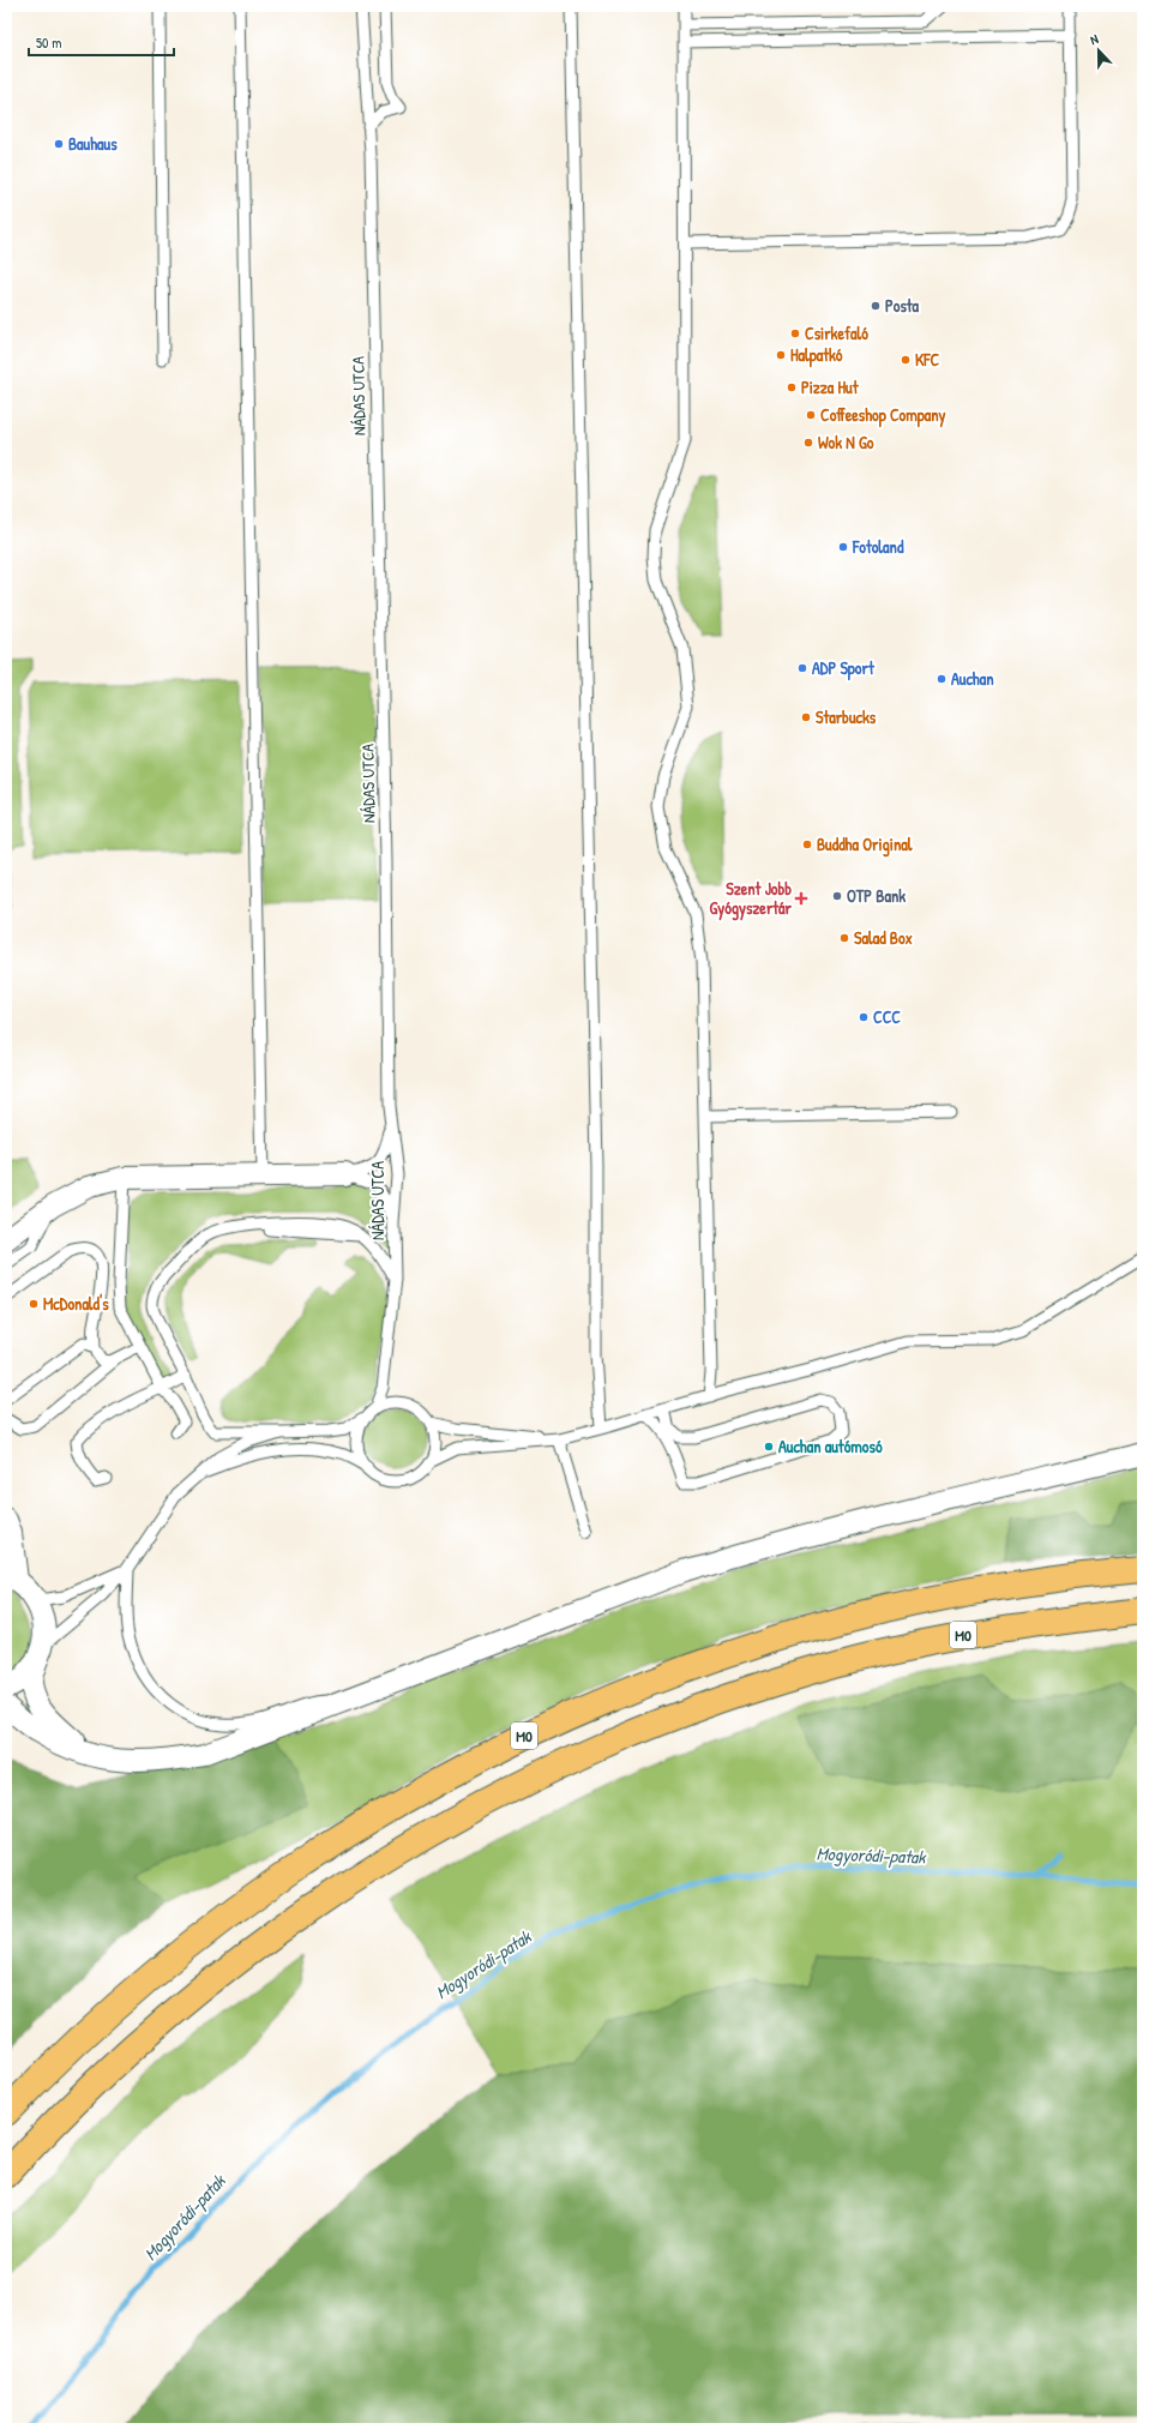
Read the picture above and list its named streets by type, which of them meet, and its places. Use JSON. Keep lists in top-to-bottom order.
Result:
{
  "streets": {
    "highway": ["M0"],
    "lane": ["NÁDAS UTCA"]
  },
  "water": ["Mogyoródi-patak"],
  "places": {
    "other": [
      "Bauhaus",
      "Posta",
      "Csirkefaló",
      "Halpatkó",
      "KFC",
      "Pizza Hut",
      "Coffeeshop Company",
      "Wok N Go",
      "Fotoland",
      "ADP Sport",
      "Auchan",
      "Starbucks",
      "Buddha Original",
      "OTP Bank",
      "Salad Box",
      "CCC",
      "McDonald's",
      "Auchan autómosó"
    ],
    "health": ["Szent Jobb Gyógyszertár"]
  },
  "scale_bar": "50 m",
  "north": "top"
}
